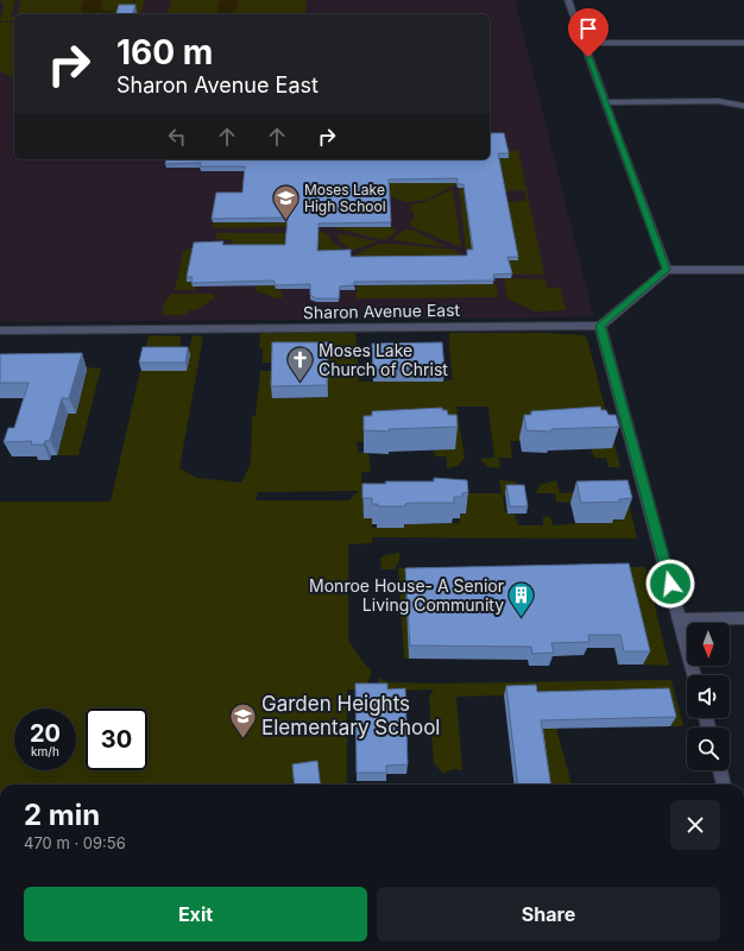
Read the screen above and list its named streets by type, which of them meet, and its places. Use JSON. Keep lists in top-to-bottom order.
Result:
{
  "streets": {
    "street": ["Sharon Avenue East"]
  },
  "places": {
    "school or university": ["Moses Lake High School", "Garden Heights Elementary School"],
    "church": ["Moses Lake Church of Christ"],
    "building": ["Monroe House- A Senior Living Community"]
  },
  "north": "bottom",
  "page": {
    "turn": ["160 m", "Sharon Avenue East"],
    "speed": "20 km/h",
    "limit": "30",
    "heading": ["2 min", "470 m · 09:56"],
    "buttons": ["Exit", "Share"]
  }
}
